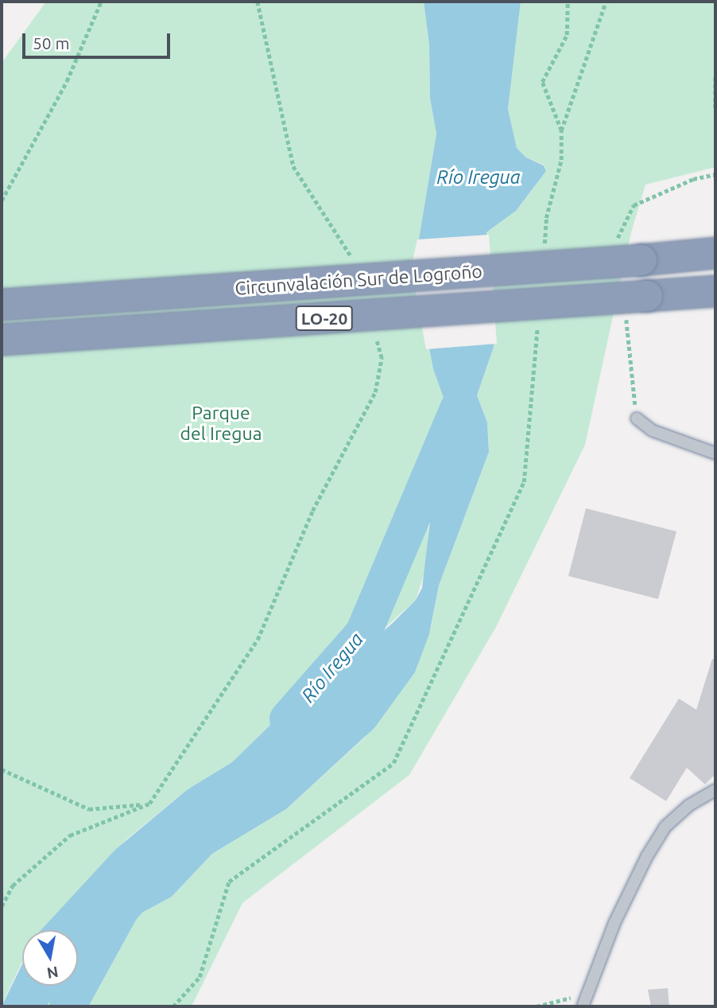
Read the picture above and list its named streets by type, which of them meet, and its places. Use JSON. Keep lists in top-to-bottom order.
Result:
{
  "streets": {
    "highway": ["Circunvalación Sur de Logroño", "LO-20"]
  },
  "water": ["Río Iregua"],
  "parks": ["Parque del Iregua"],
  "scale_bar": "50 m",
  "north": "bottom"
}
